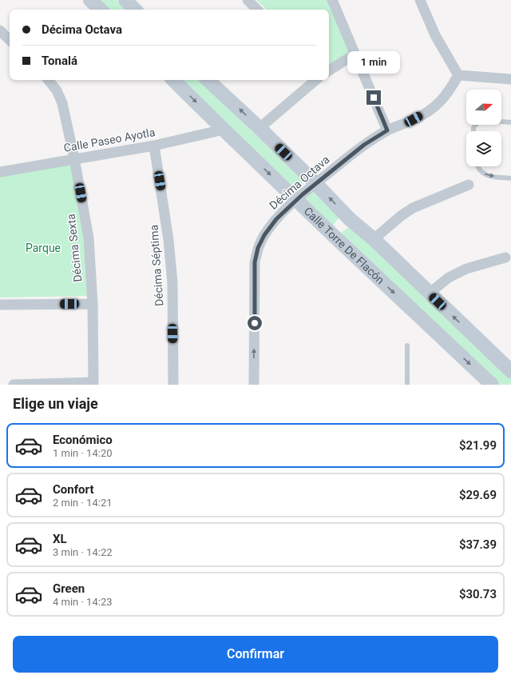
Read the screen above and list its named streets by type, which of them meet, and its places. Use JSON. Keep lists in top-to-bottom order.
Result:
{
  "streets": {
    "street": [
      "Calle Paseo Ayotla",
      "Décima Octava",
      "Calle Torre De Flacón",
      "Décima Sexta",
      "Décima Séptima"
    ]
  },
  "crossings": [
    ["Calle Paseo Ayotla", "Calle Torre De Flacón"],
    ["Calle Paseo Ayotla", "Décima Sexta"],
    ["Calle Paseo Ayotla", "Décima Séptima"],
    ["Décima Octava", "Calle Torre De Flacón"]
  ],
  "one_way": ["Décima Octava"],
  "parks": ["Parque"],
  "north": "right",
  "page": {
    "banner": ["Décima Octava", "Tonalá"],
    "bubble": "1 min",
    "heading": "Elige un viaje",
    "list": [
      {
        "name": "Económico",
        "note": "1 min · 14:20",
        "value": "$21.99"
      },
      {
        "name": "Confort",
        "note": "2 min · 14:21",
        "value": "$29.69"
      },
      {
        "name": "XL",
        "note": "3 min · 14:22",
        "value": "$37.39"
      },
      {
        "name": "Green",
        "note": "4 min · 14:23",
        "value": "$30.73"
      }
    ],
    "buttons": "Confirmar"
  }
}
